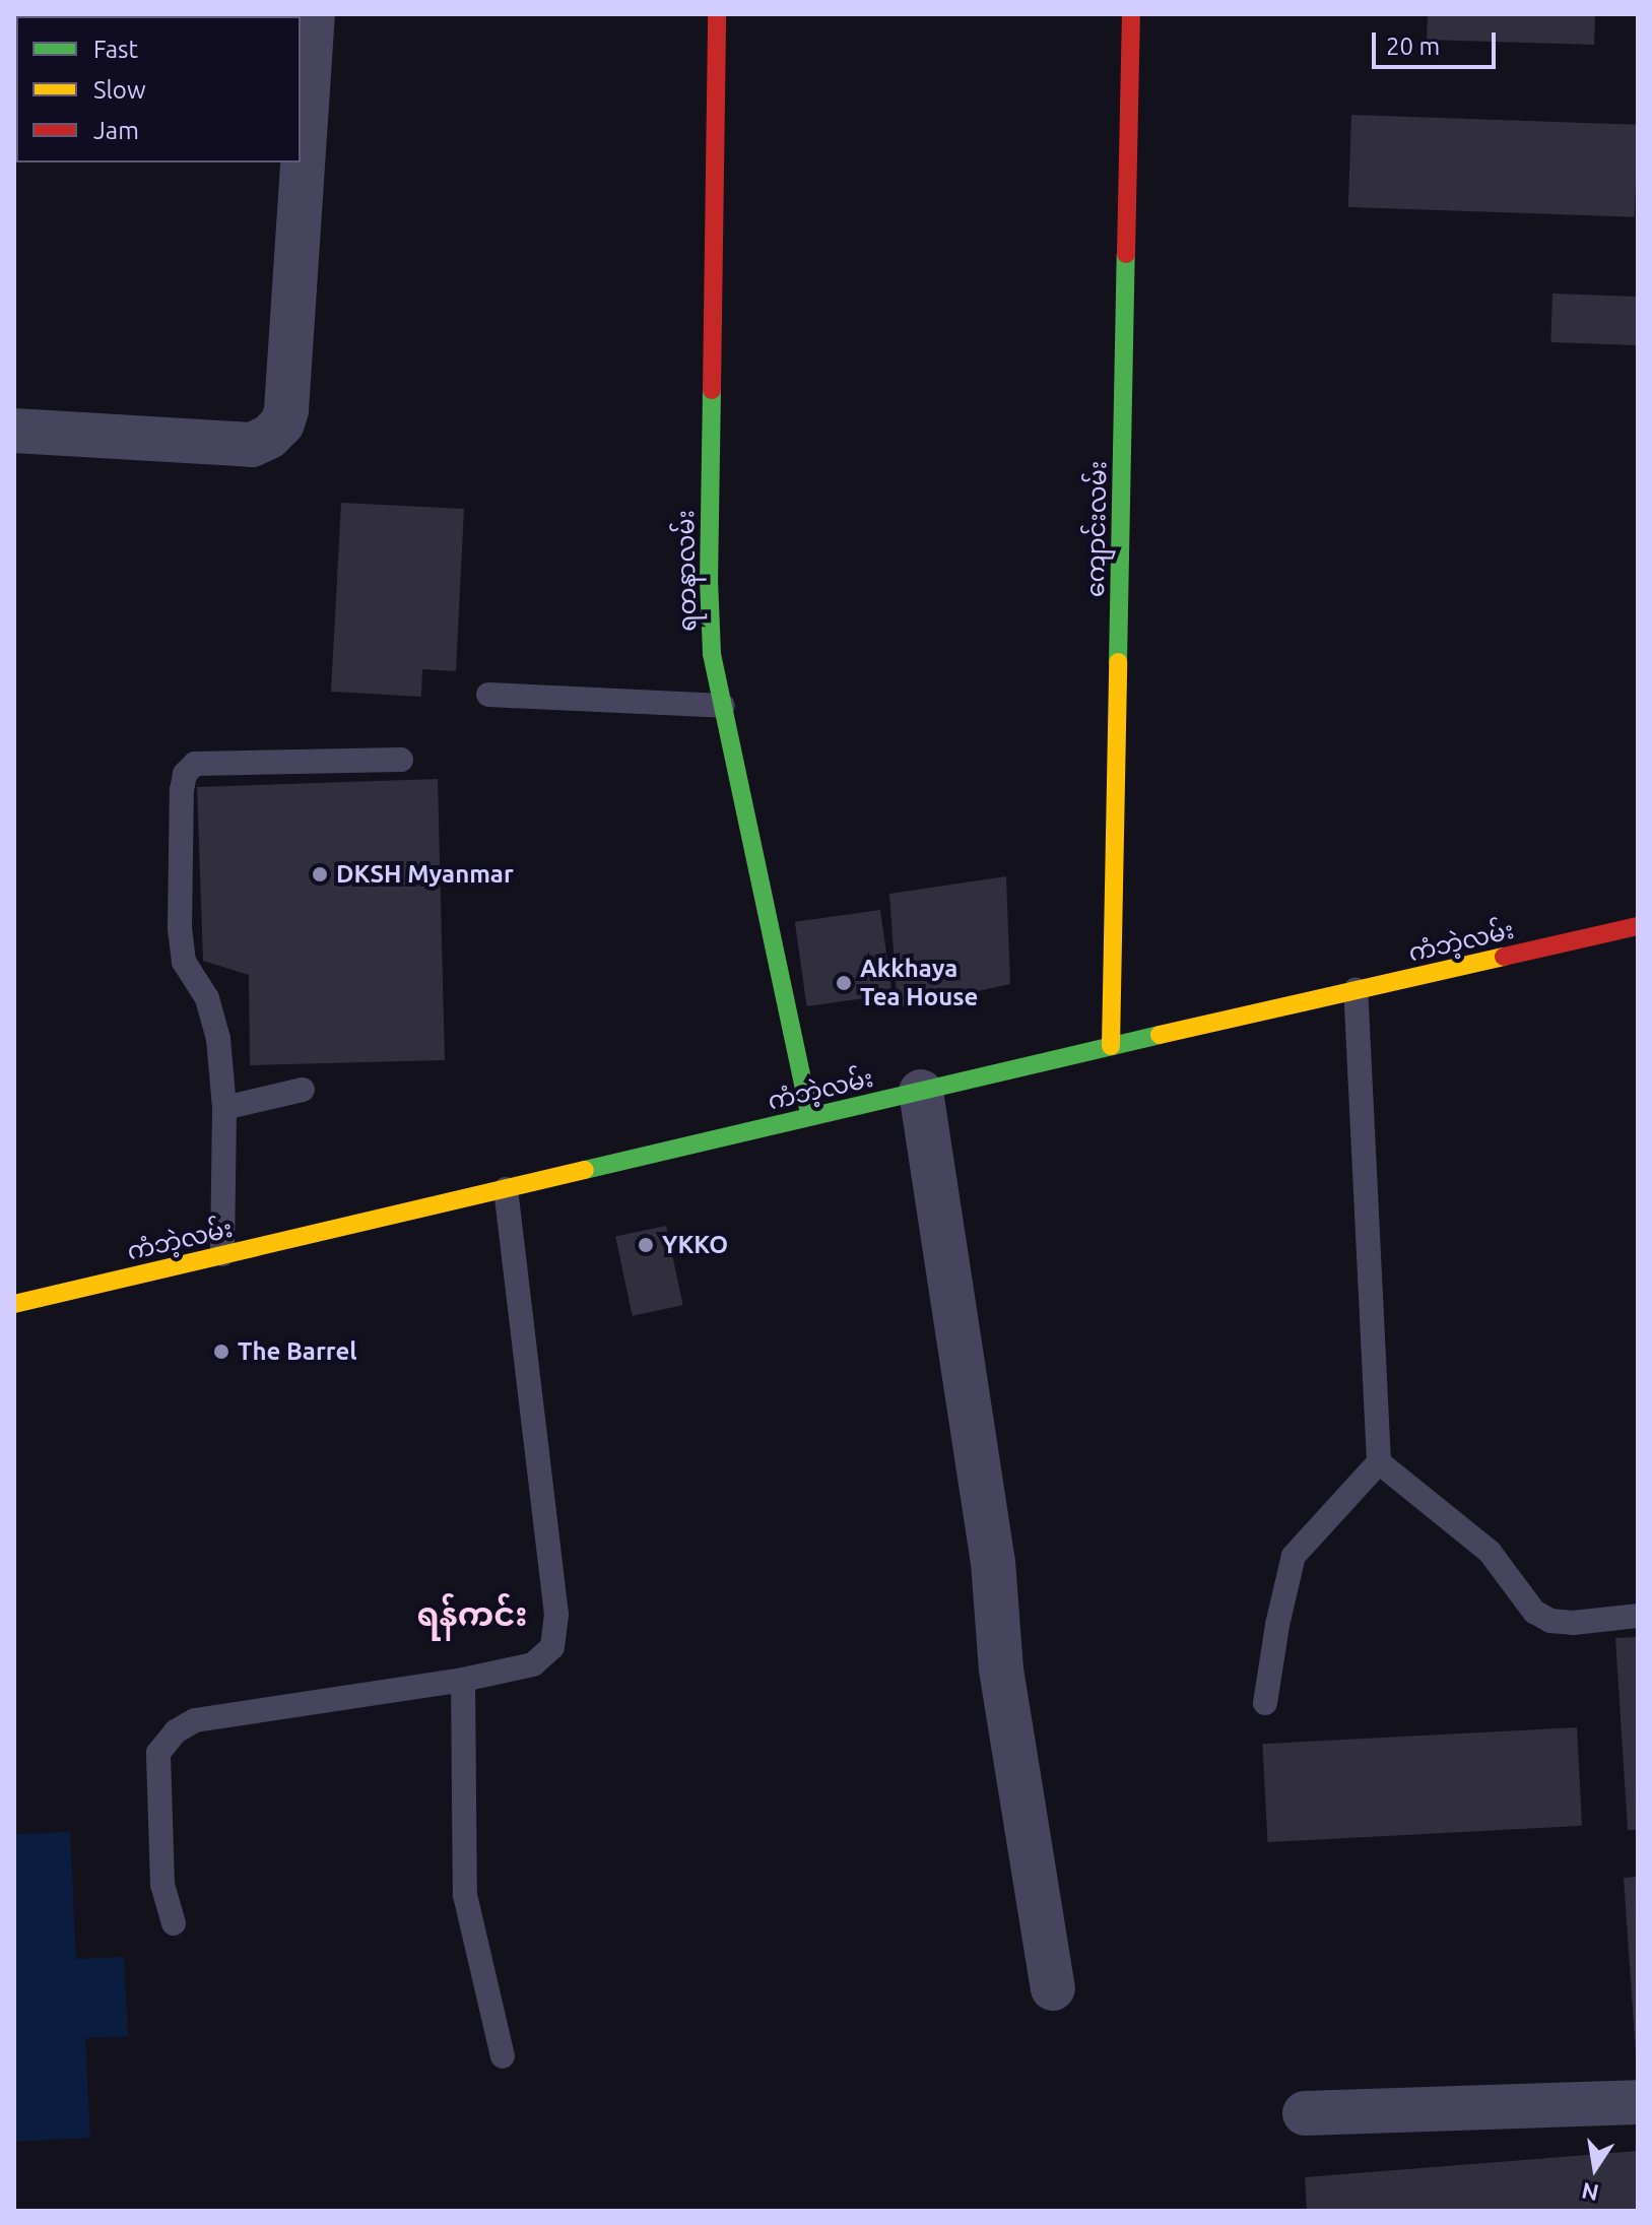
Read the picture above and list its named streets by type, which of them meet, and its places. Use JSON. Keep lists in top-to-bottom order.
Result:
{
  "streets": {
    "street": ["ကျောင်းလမ်း", "ရတနာလမ်း", "ကံဘဲ့လမ်း"]
  },
  "crossings": [
    ["ကျောင်းလမ်း", "ကံဘဲ့လမ်း"],
    ["ရတနာလမ်း", "ကံဘဲ့လမ်း"]
  ],
  "districts": ["ရန်ကင်း"],
  "places": [
    "DKSH Myanmar",
    "Akkhaya Tea House",
    "YKKO",
    "The Barrel"
  ],
  "legend": ["Fast", "Slow", "Jam"],
  "scale_bar": "20 m",
  "north": "bottom"
}
